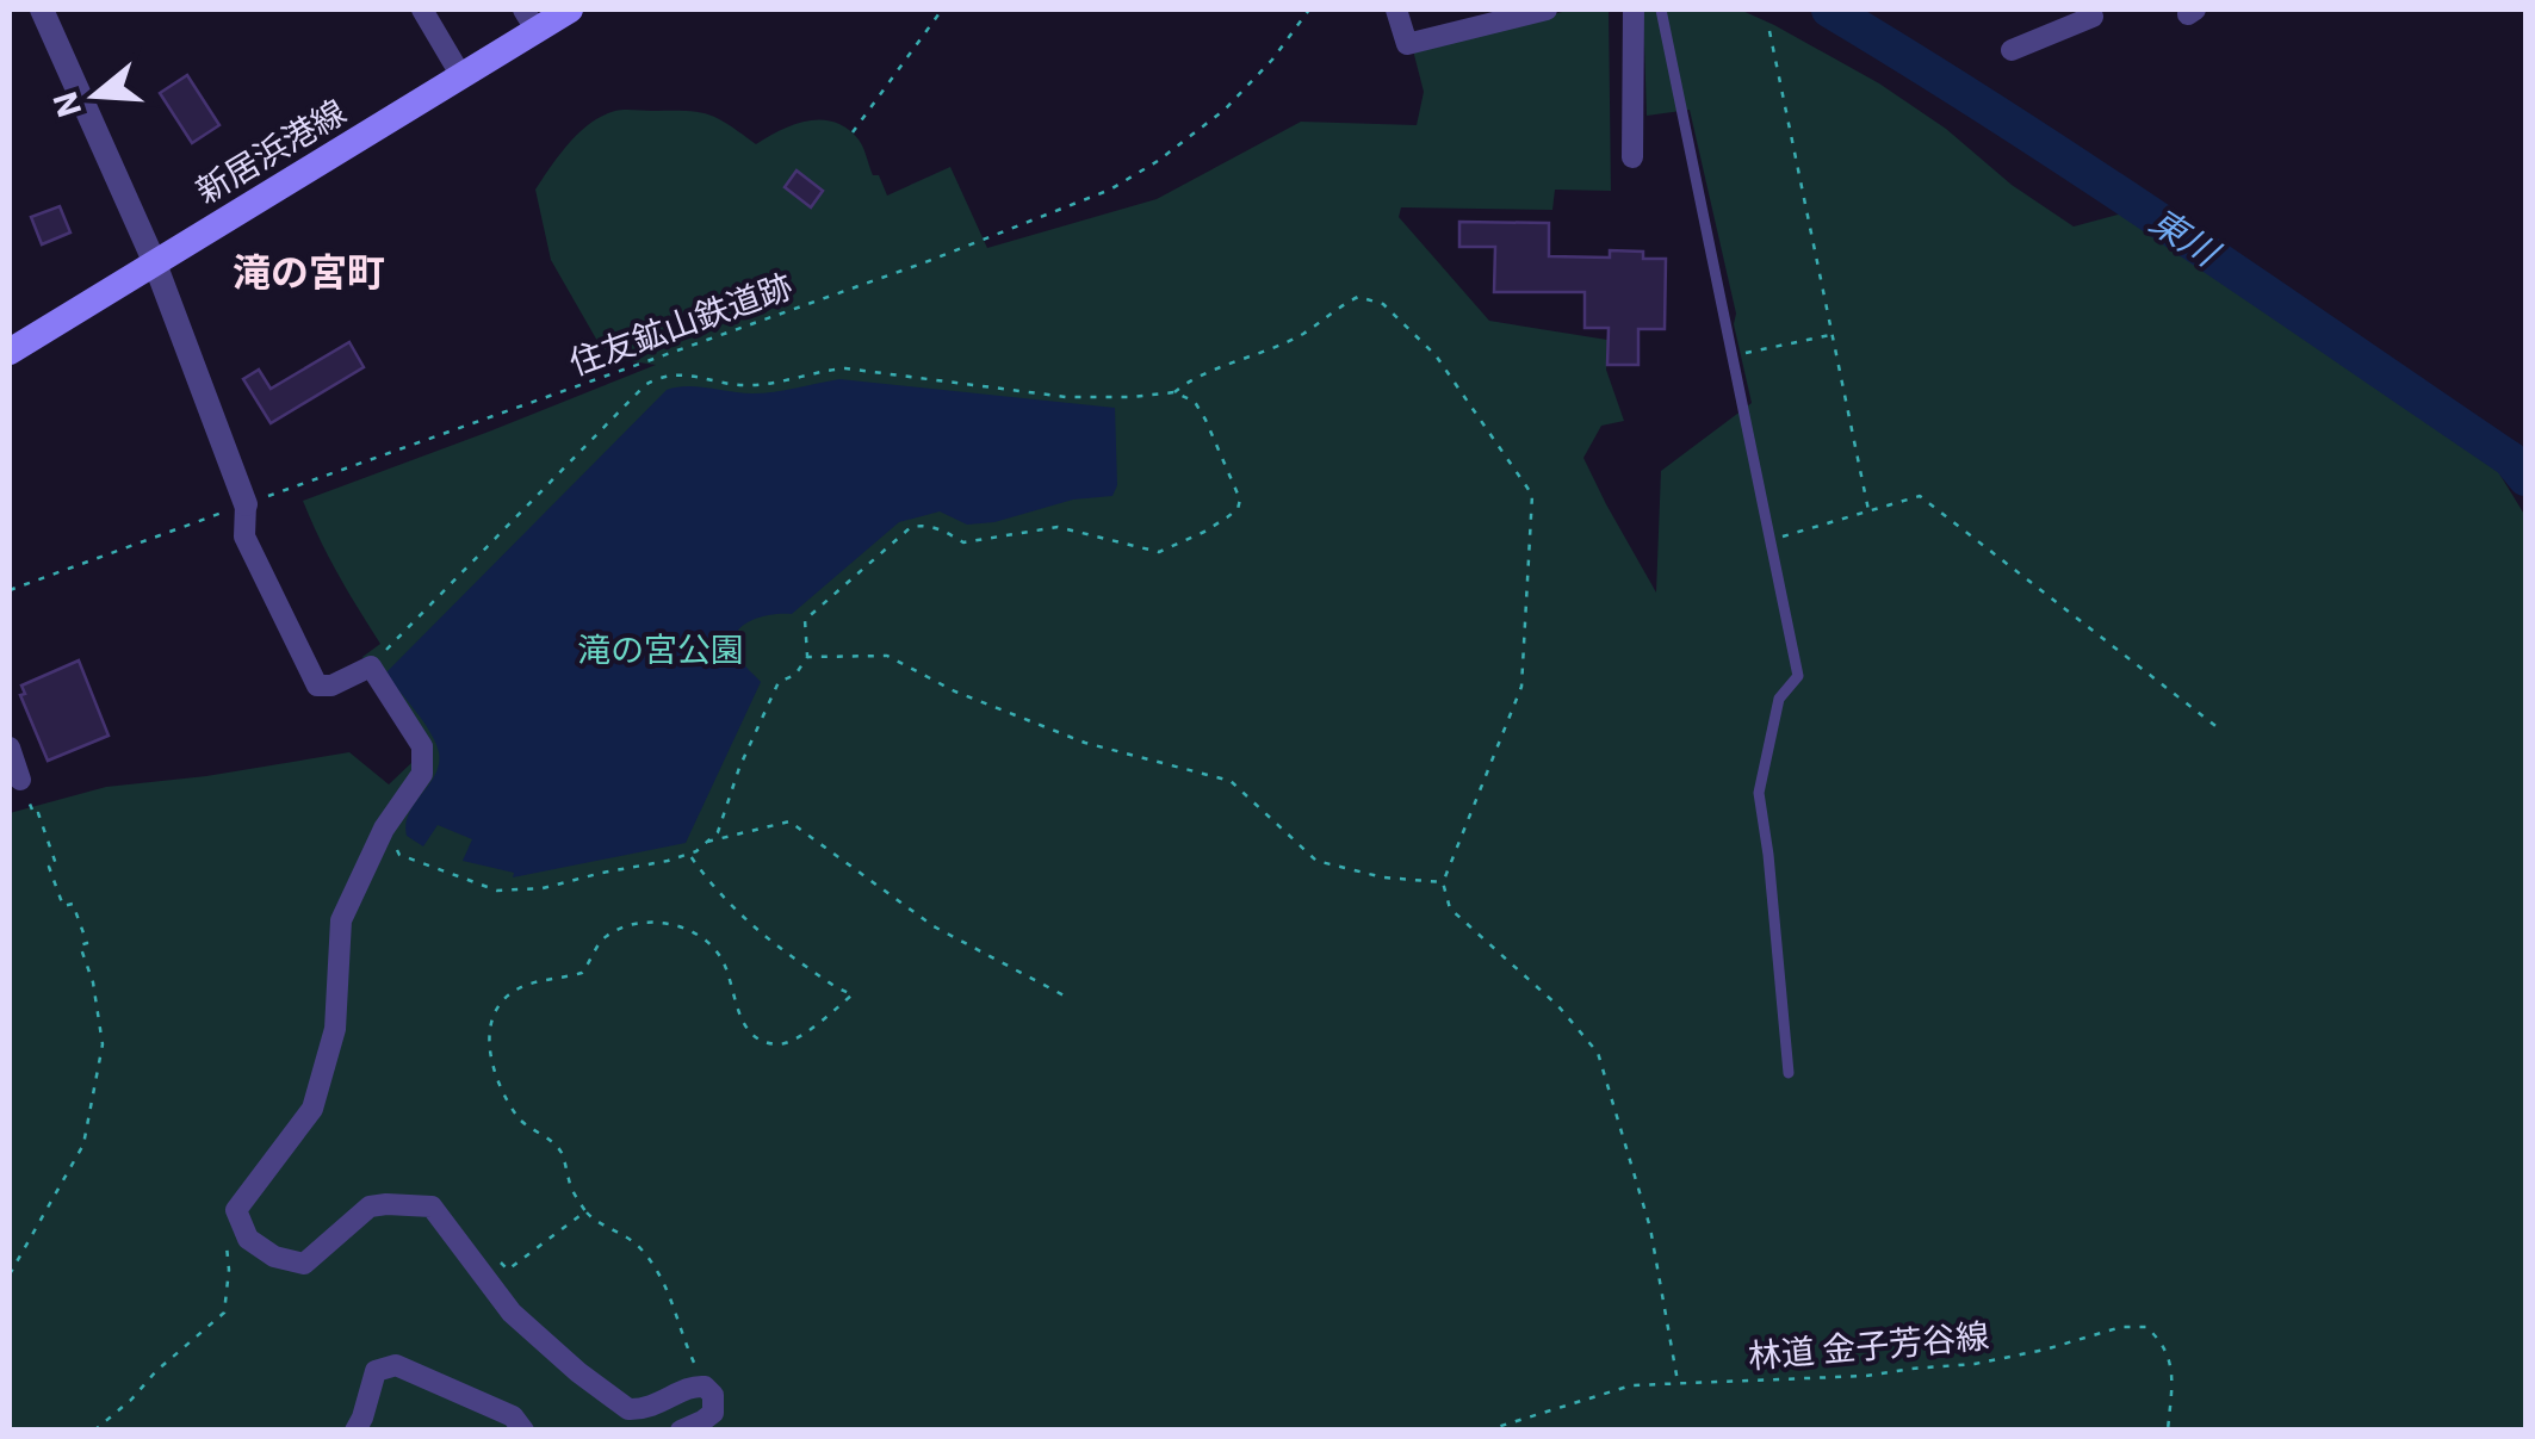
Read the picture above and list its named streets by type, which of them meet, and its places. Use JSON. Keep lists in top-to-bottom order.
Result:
{
  "streets": {
    "main road": ["新居浜港線"],
    "path": ["住友鉱山鉄道跡", "林道 金子芳谷線"]
  },
  "districts": ["滝の宮町"],
  "water": ["東川"],
  "parks": ["滝の宮公園"],
  "north": "left"
}
